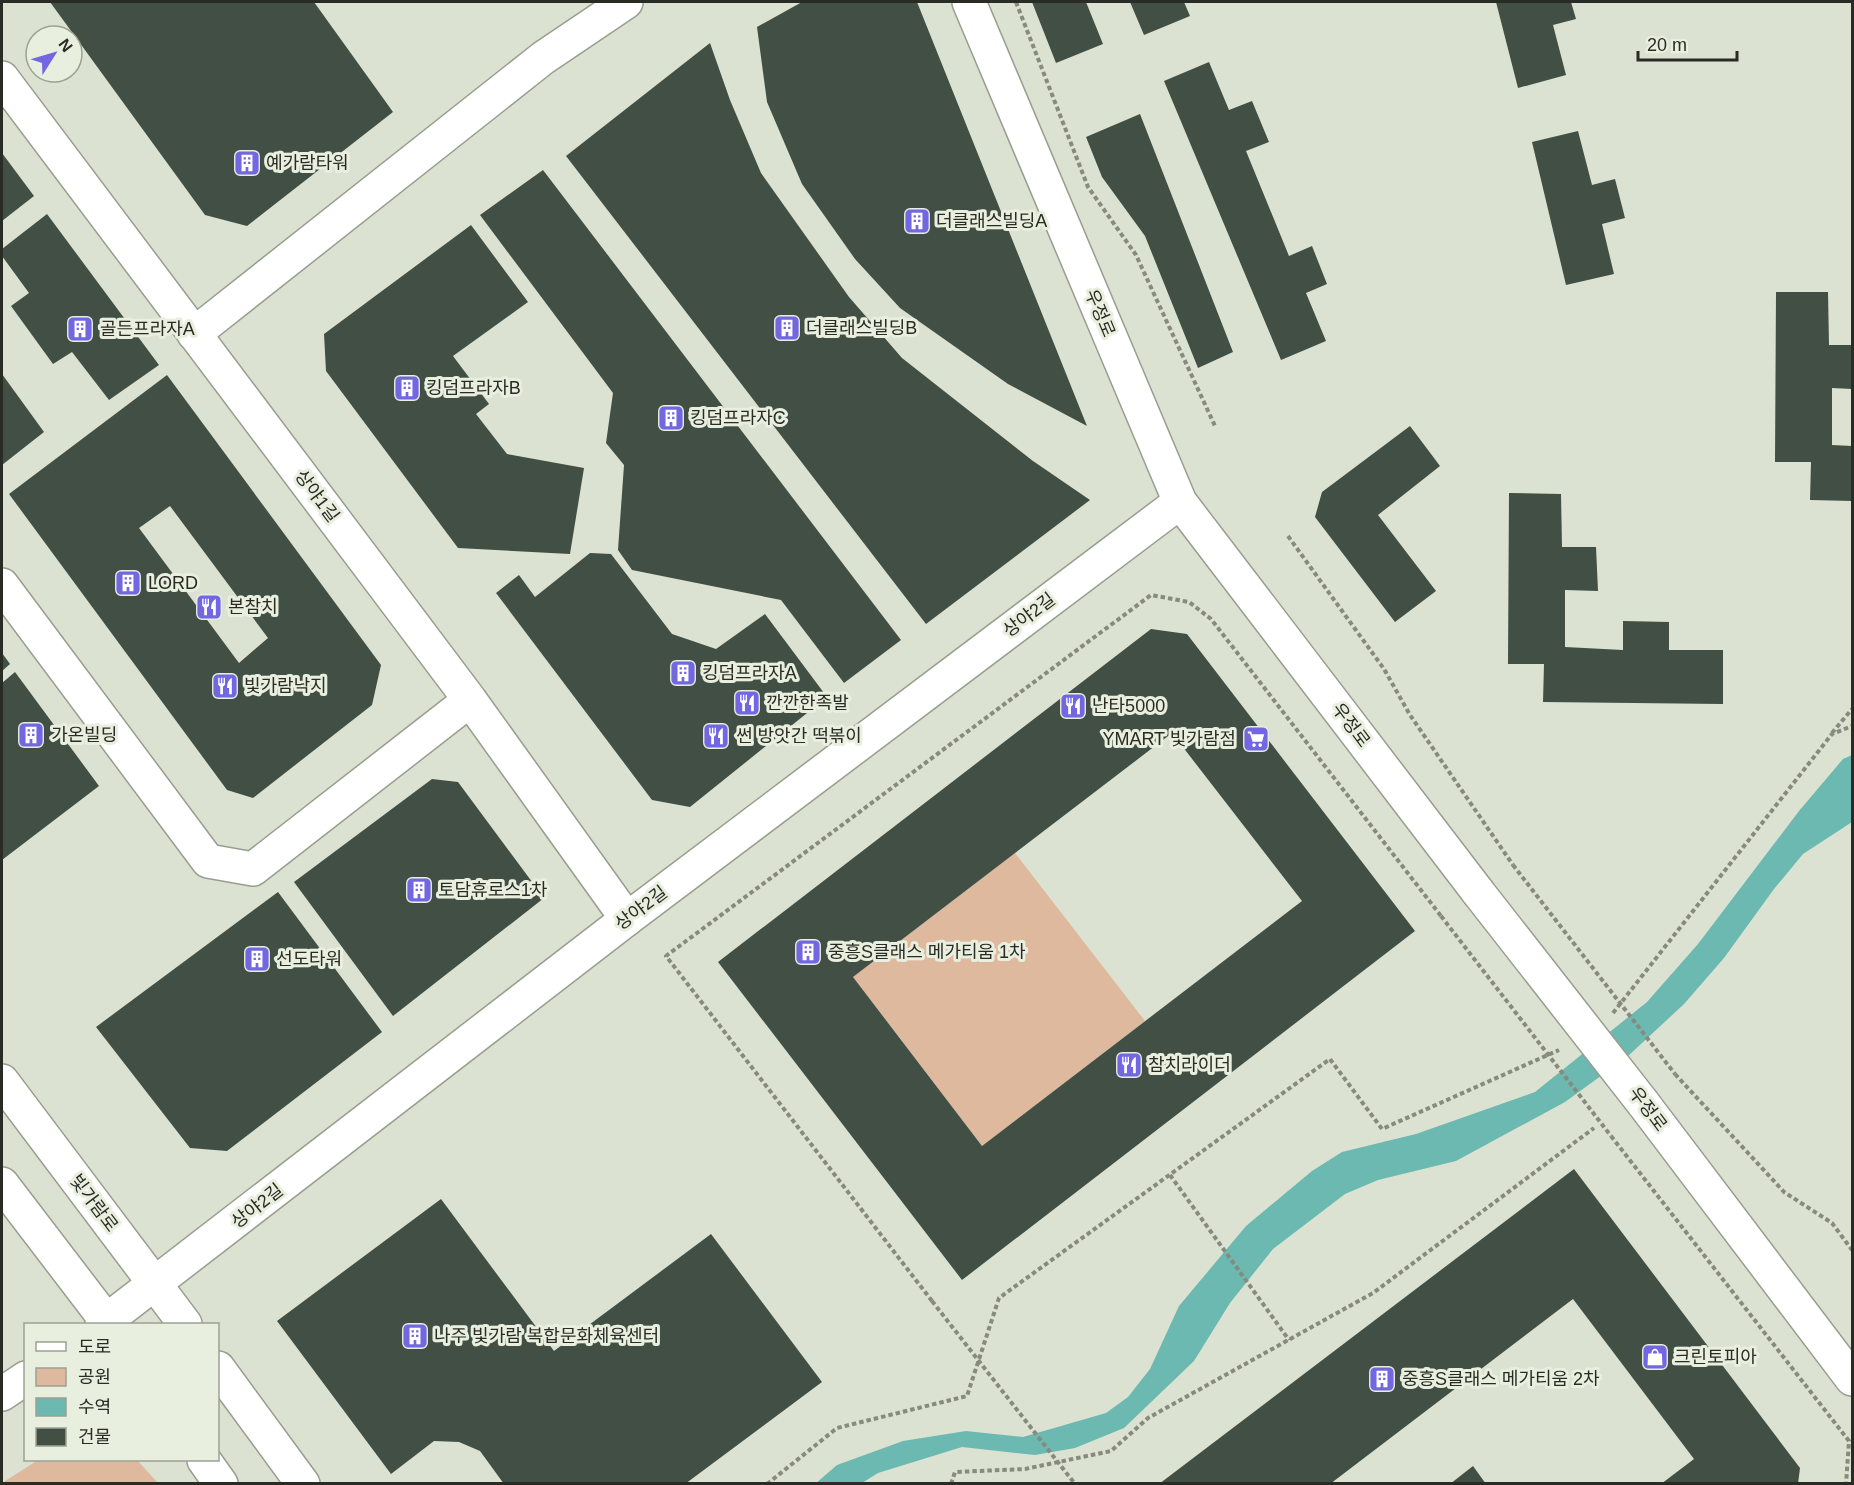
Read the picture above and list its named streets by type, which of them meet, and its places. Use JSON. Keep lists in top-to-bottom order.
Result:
{
  "streets": {
    "street": [
      "우정로",
      "상야1길",
      "상야2길",
      "빛가람로"
    ]
  },
  "crossings": [
    ["우정로", "상야2길"],
    ["상야1길", "상야2길"],
    ["상야2길", "빛가람로"]
  ],
  "places": {
    "building": [
      "예가람타워",
      "더클래스빌딩A",
      "더클래스빌딩B",
      "골든프라자A",
      "킹덤프라자B",
      "킹덤프라자C",
      "LORD",
      "킹덤프라자A",
      "가온빌딩",
      "토담휴로스1차",
      "중흥S클래스 메가티움 1차",
      "선도타워",
      "나주 빛가람 복합문화체육센터",
      "중흥S클래스 메가티움 2차"
    ],
    "restaurant": [
      "본참치",
      "빛가람낙지",
      "깐깐한족발",
      "난타5000",
      "썬 방앗간 떡볶이",
      "참치라이더"
    ],
    "supermarket": ["YMART 빛가람점"],
    "shop": ["크린토피아"]
  },
  "legend": [
    "도로",
    "공원",
    "수역",
    "건물"
  ],
  "scale_bar": "20 m",
  "north": "top right"
}
